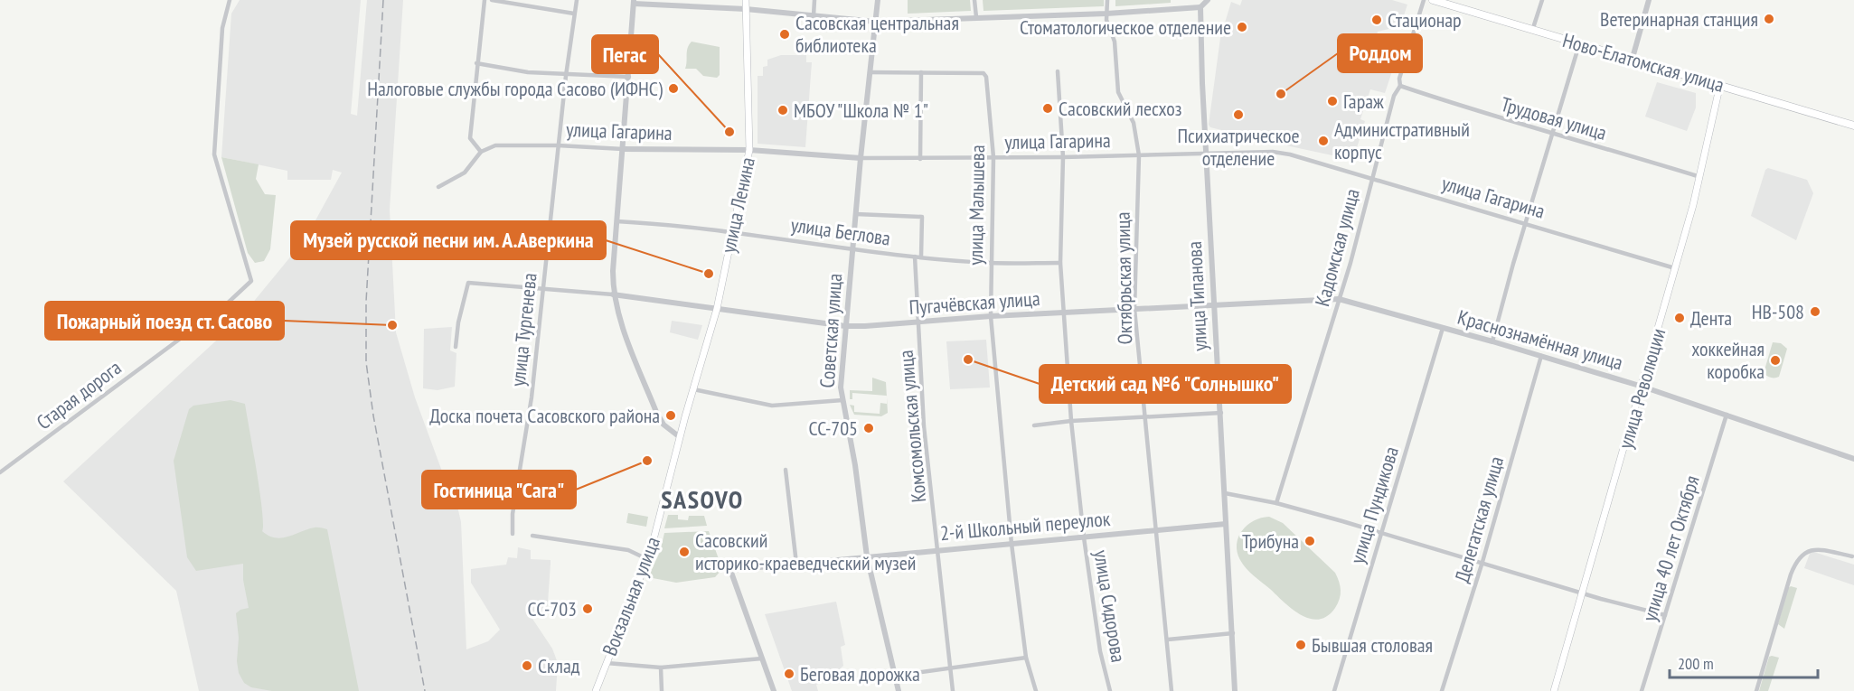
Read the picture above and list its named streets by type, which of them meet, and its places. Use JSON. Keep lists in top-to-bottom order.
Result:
{
  "streets": {
    "main road": [
      "Ново-Елатомская улица",
      "улица Ленина",
      "улица Революции",
      "Вокзальная улица"
    ],
    "street": [
      "Трудовая улица",
      "улица Гагарина",
      "улица Малышева",
      "улица Беглова",
      "Кадомская улица",
      "Октябрьская улица",
      "улица Типанова",
      "Пугачёвская улица",
      "улица Тургенева",
      "Советская улица",
      "Краснознамённая улица",
      "Старая дорога",
      "Комсомольская улица",
      "улица Пундикова",
      "Делегатская улица",
      "2-й Школьный переулок",
      "улица 40 лет Октября",
      "улица Сидорова"
    ]
  },
  "crossings": [
    ["Ново-Елатомская улица", "улица Революции"],
    ["Трудовая улица", "Кадомская улица"],
    ["Трудовая улица", "улица Революции"],
    ["улица Гагарина", "улица Ленина"],
    ["улица Гагарина", "улица Малышева"],
    ["улица Гагарина", "Кадомская улица"],
    ["улица Гагарина", "Октябрьская улица"],
    ["улица Гагарина", "улица Типанова"],
    ["улица Гагарина", "улица Тургенева"],
    ["улица Гагарина", "Советская улица"],
    ["улица Гагарина", "улица Революции"],
    ["улица Гагарина", "улица Сидорова"],
    ["улица Ленина", "улица Беглова"],
    ["улица Ленина", "Пугачёвская улица"],
    ["улица Ленина", "Вокзальная улица"],
    ["улица Малышева", "улица Беглова"],
    ["улица Малышева", "Пугачёвская улица"],
    ["улица Малышева", "2-й Школьный переулок"],
    ["улица Беглова", "Советская улица"],
    ["улица Беглова", "Комсомольская улица"],
    ["улица Беглова", "улица Сидорова"],
    ["Кадомская улица", "Пугачёвская улица"],
    ["Кадомская улица", "Краснознамённая улица"],
    ["Октябрьская улица", "Пугачёвская улица"],
    ["Октябрьская улица", "2-й Школьный переулок"],
    ["улица Типанова", "Пугачёвская улица"],
    ["улица Типанова", "2-й Школьный переулок"],
    ["Пугачёвская улица", "Советская улица"],
    ["Пугачёвская улица", "Краснознамённая улица"],
    ["Пугачёвская улица", "Комсомольская улица"],
    ["Пугачёвская улица", "улица Сидорова"],
    ["Советская улица", "2-й Школьный переулок"],
    ["Краснознамённая улица", "улица Революции"],
    ["Краснознамённая улица", "улица Пундикова"],
    ["Краснознамённая улица", "Делегатская улица"],
    ["Краснознамённая улица", "улица 40 лет Октября"],
    ["Комсомольская улица", "2-й Школьный переулок"],
    ["2-й Школьный переулок", "улица Сидорова"]
  ],
  "districts": ["SASOVO"],
  "places": [
    "Ветеринарная станция",
    "Стационар",
    "Стоматологическое отделение",
    "Сасовская центральная библиотека",
    "Налоговые службы города Сасово (ИФНС)",
    "Роддом",
    "Гараж",
    "Сасовский лесхоз",
    "МБОУ \"Школа № 1\"",
    "Психиатрическое отделение",
    "Пегас",
    "Административный корпус",
    "Музей русской песни им. А.Аверкина",
    "НВ-508",
    "Дента",
    "Пожарный поезд ст. Сасово",
    "Детский сад №6 \"Солнышко\"",
    "хоккейная коробка",
    "Доска почета Сасовского района",
    "СС-705",
    "Гостиница \"Сага\"",
    "Трибуна",
    "Сасовский историко-краеведческий музей",
    "СС-703",
    "Бывшая столовая",
    "Склад",
    "Беговая дорожка"
  ],
  "scale_bar": "200 m"
}
